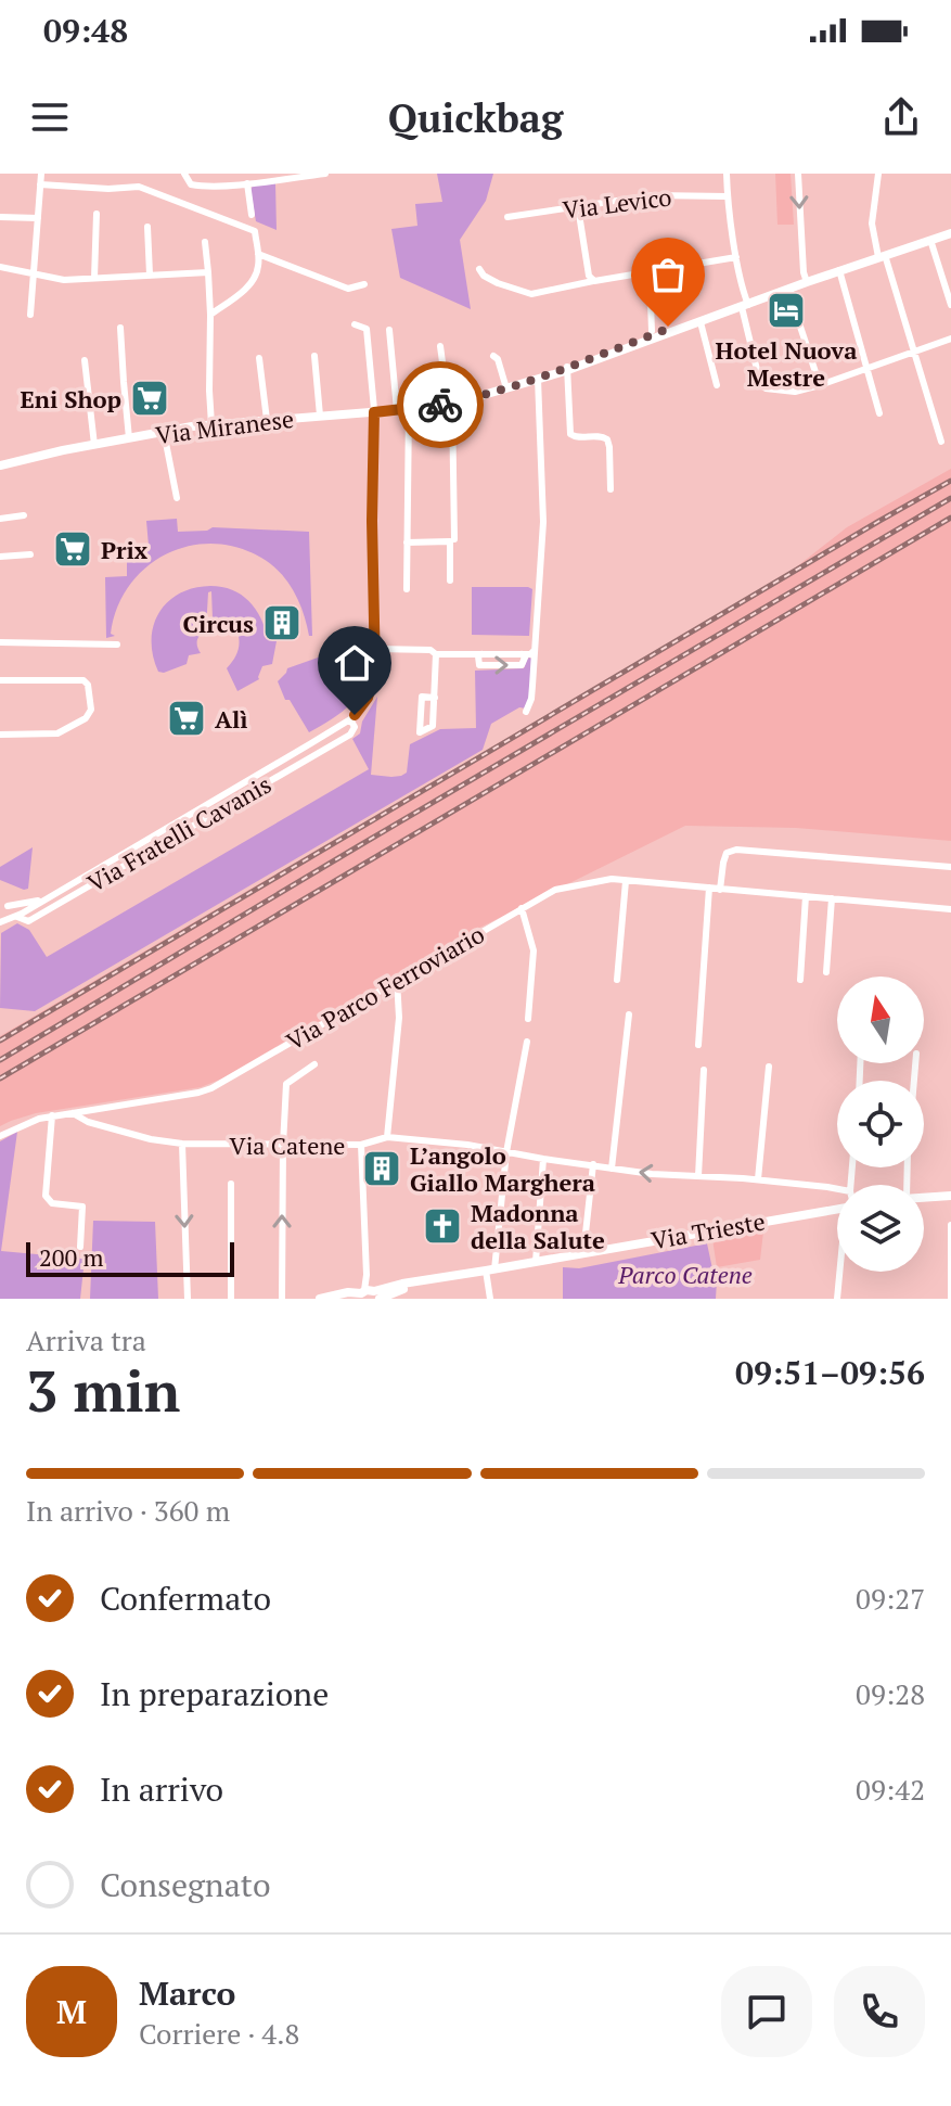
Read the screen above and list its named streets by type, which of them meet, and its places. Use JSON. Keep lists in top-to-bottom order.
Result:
{
  "streets": {
    "street": [
      "Via Levico",
      "Via Miranese",
      "Via Fratelli Cavanis",
      "Via Parco Ferroviario",
      "Via Catene",
      "Via Trieste"
    ]
  },
  "crossings": [
    ["Via Miranese", "Via Fratelli Cavanis"],
    ["Via Parco Ferroviario", "Via Catene"]
  ],
  "parks": ["Parco Catene"],
  "places": {
    "hotel": ["Hotel Nuova Mestre"],
    "supermarket": ["Eni Shop", "Prix", "Alì"],
    "building": ["Circus", "L’angolo Giallo Marghera"],
    "church": ["Madonna della Salute"]
  },
  "scale_bar": "200 m",
  "north": "top",
  "page": {
    "status": "09:48",
    "header": "Quickbag",
    "scale": "200 m",
    "heading": ["3 min", "Arriva tra", "09:51–09:56"],
    "panel": ["Marco", "Corriere · 4.8"],
    "bar": "In arrivo · 360 m",
    "list": [
      ["Confermato", "09:27"],
      ["In preparazione", "09:28"],
      ["In arrivo", "09:42"],
      "Consegnato"
    ],
    "round": "M"
  }
}
